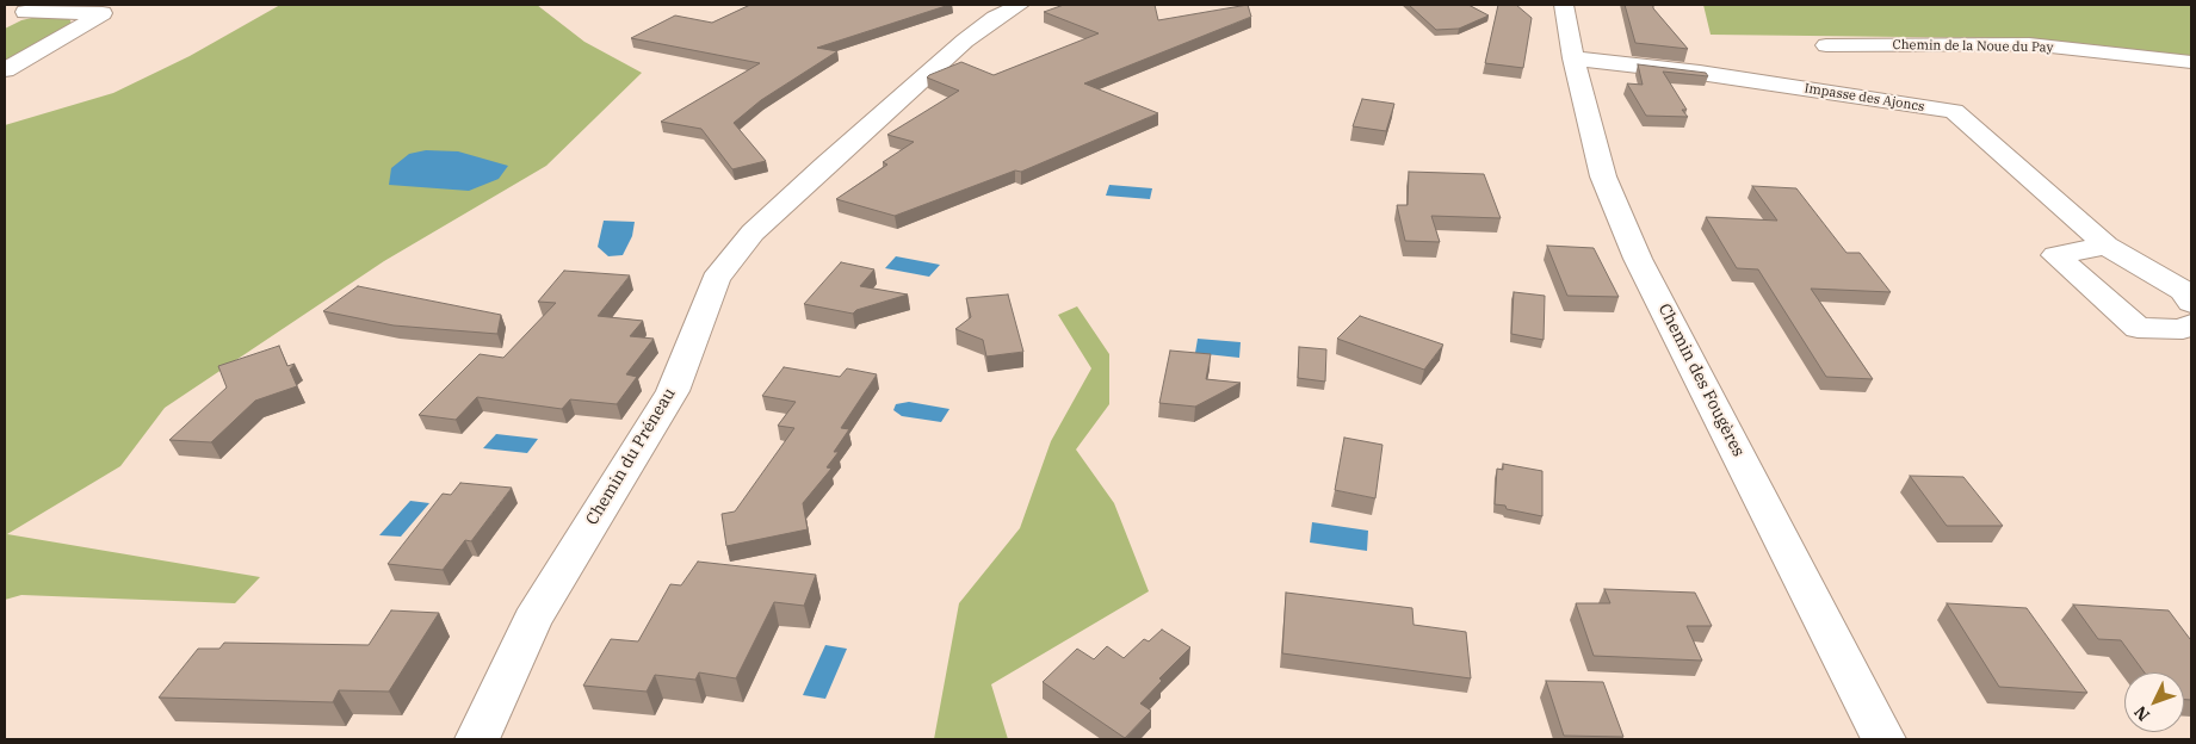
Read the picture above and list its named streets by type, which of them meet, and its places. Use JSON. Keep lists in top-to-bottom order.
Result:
{
  "streets": {
    "street": [
      "Chemin de la Noue du Pay",
      "Impasse des Ajoncs",
      "Chemin des Fougères",
      "Chemin du Préneau"
    ]
  },
  "crossings": [
    ["Impasse des Ajoncs", "Chemin des Fougères"]
  ],
  "north": "bottom left"
}
